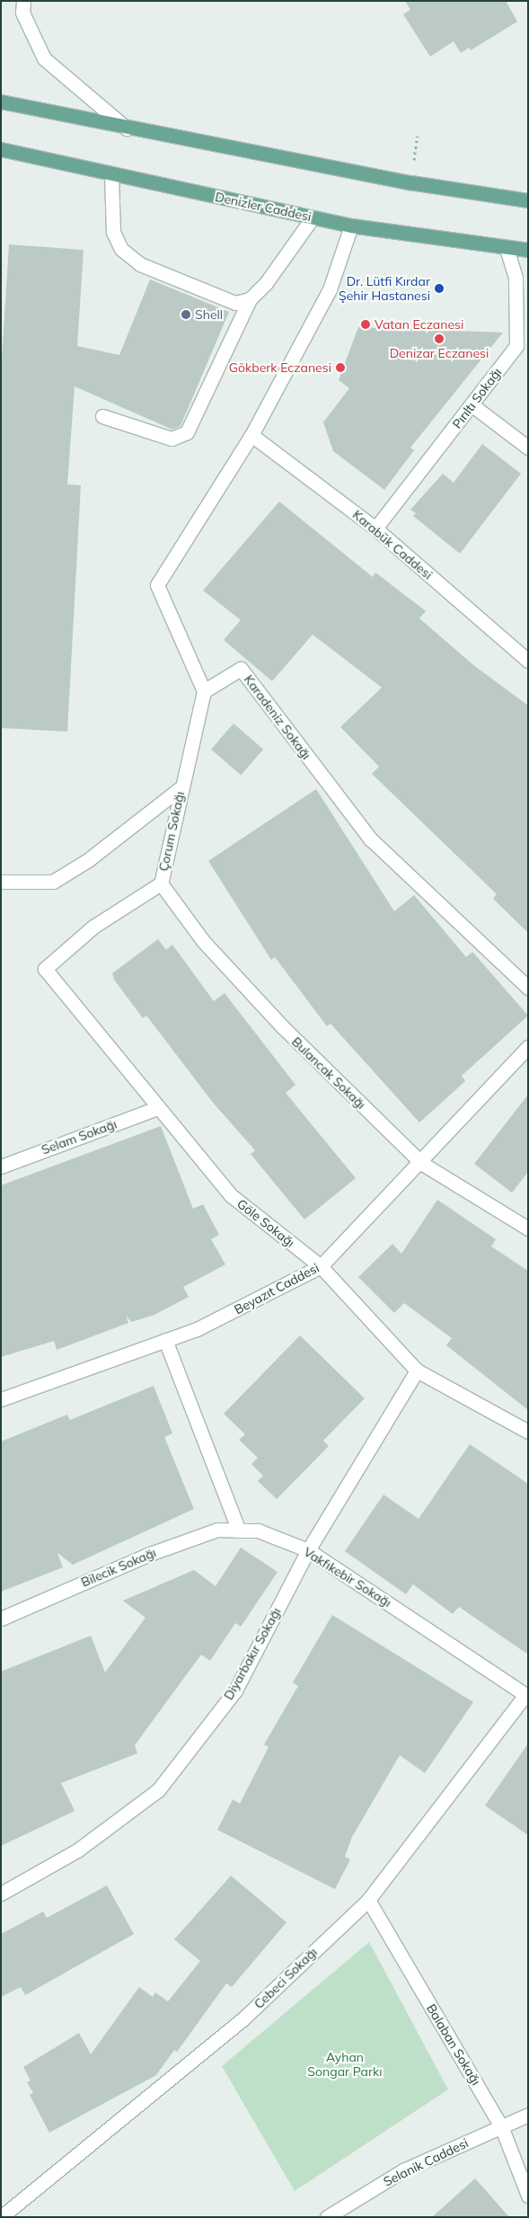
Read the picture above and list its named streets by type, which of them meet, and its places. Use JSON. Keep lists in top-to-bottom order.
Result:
{
  "streets": {
    "main road": ["Denizler Caddesi"],
    "street": [
      "Pırıltı Sokağı",
      "Karabük Caddesi",
      "Karadeniz Sokağı",
      "Çorum Sokağı",
      "Bulancak Sokağı",
      "Selam Sokağı",
      "Göle Sokağı",
      "Beyazıt Caddesi",
      "Bilecik Sokağı",
      "Vakfıkebir Sokağı",
      "Diyarbakır Sokağı",
      "Cebeci Sokağı",
      "Balaban Sokağı",
      "Selanik Caddesi"
    ]
  },
  "crossings": [
    ["Denizler Caddesi", "Pırıltı Sokağı"],
    ["Pırıltı Sokağı", "Karabük Caddesi"],
    ["Karadeniz Sokağı", "Çorum Sokağı"],
    ["Çorum Sokağı", "Bulancak Sokağı"],
    ["Çorum Sokağı", "Göle Sokağı"],
    ["Bulancak Sokağı", "Beyazıt Caddesi"],
    ["Selam Sokağı", "Göle Sokağı"],
    ["Göle Sokağı", "Beyazıt Caddesi"],
    ["Göle Sokağı", "Diyarbakır Sokağı"],
    ["Bilecik Sokağı", "Vakfıkebir Sokağı"],
    ["Vakfıkebir Sokağı", "Diyarbakır Sokağı"],
    ["Vakfıkebir Sokağı", "Cebeci Sokağı"],
    ["Cebeci Sokağı", "Balaban Sokağı"],
    ["Balaban Sokağı", "Selanik Caddesi"]
  ],
  "parks": ["Ayhan Songar Parkı"],
  "places": [
    "Dr. Lütfi Kırdar Şehir Hastanesi",
    "Shell",
    "Vatan Eczanesi",
    "Denizar Eczanesi",
    "Gökberk Eczanesi"
  ]
}
